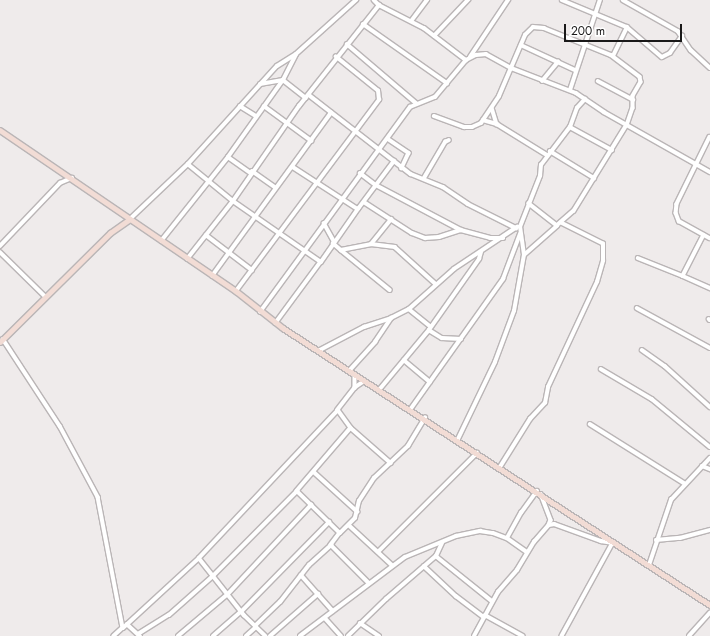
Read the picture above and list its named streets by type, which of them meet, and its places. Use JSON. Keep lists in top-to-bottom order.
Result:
{
  "scale_bar": "200 m"
}
